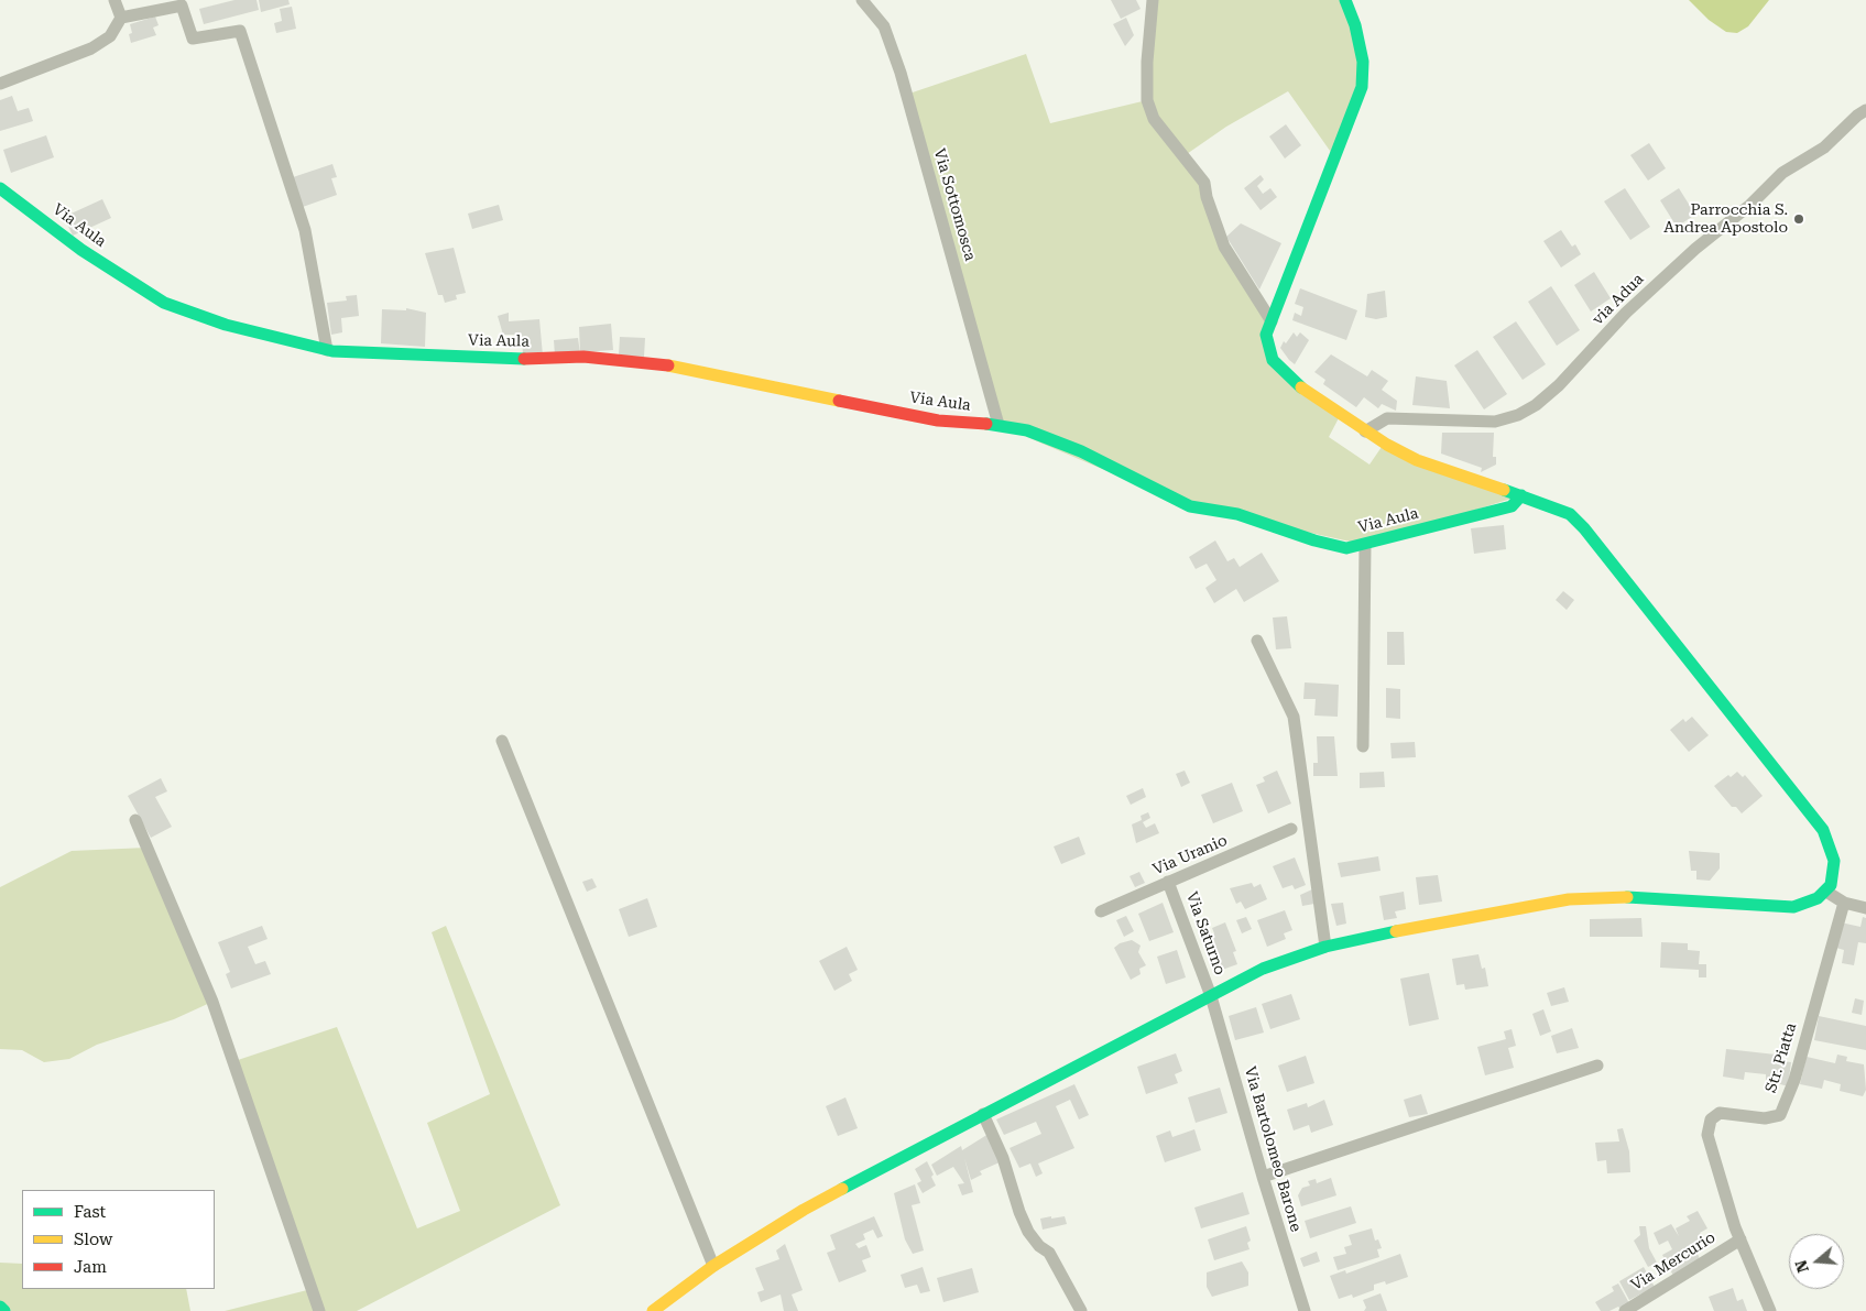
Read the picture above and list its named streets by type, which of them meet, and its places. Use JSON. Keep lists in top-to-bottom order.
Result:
{
  "streets": {
    "main road": ["Via Aula"],
    "street": [
      "Via Sottomosca",
      "via Adua",
      "Via Uranio",
      "Via Saturno",
      "Str. Piatta",
      "Via Bartolomeo Barone",
      "Via Mercurio"
    ]
  },
  "crossings": [
    ["Via Sottomosca", "Via Aula"],
    ["Via Uranio", "Via Saturno"],
    ["Via Saturno", "Via Bartolomeo Barone"],
    ["Str. Piatta", "Via Mercurio"]
  ],
  "places": ["Parrocchia S. Andrea Apostolo"],
  "legend": ["Fast", "Slow", "Jam"],
  "north": "left"
}
